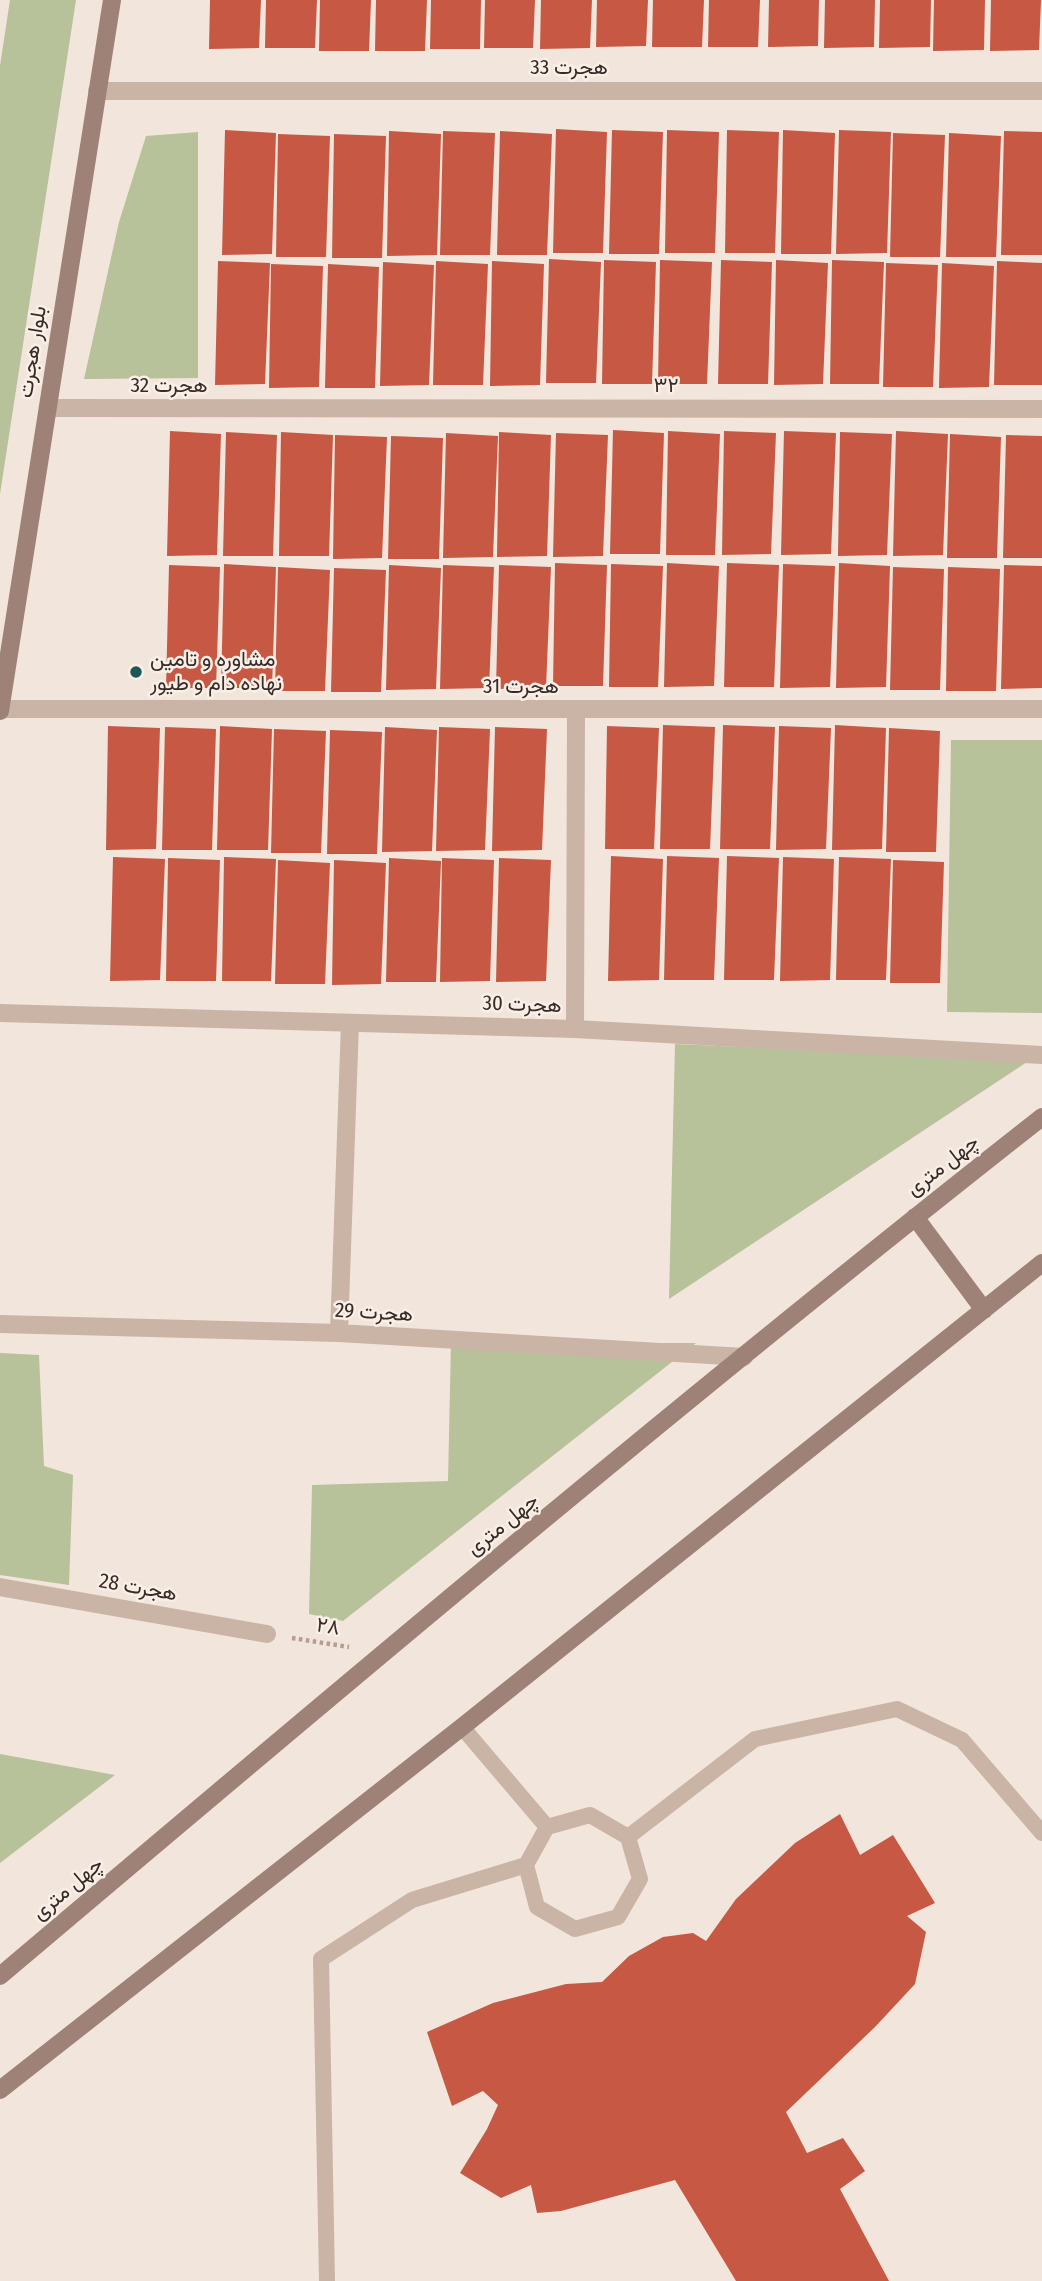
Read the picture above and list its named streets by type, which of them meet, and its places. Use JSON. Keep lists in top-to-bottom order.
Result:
{
  "streets": {
    "main road": ["بلوار هجرت", "چهل متری"],
    "street": [
      "هجرت 33",
      "هجرت 32",
      "۳۲",
      "هجرت 31",
      "هجرت 30",
      "هجرت 29",
      "هجرت 28"
    ],
    "path": ["۲۸"]
  },
  "crossings": [
    ["هجرت 33", "بلوار هجرت"],
    ["بلوار هجرت", "هجرت 32"],
    ["بلوار هجرت", "هجرت 31"],
    ["هجرت 32", "۳۲"],
    ["چهل متری", "هجرت 29"],
    ["چهل متری", "۲۸"],
    ["هجرت 28", "۲۸"]
  ],
  "places": ["مشاوره و تامین نهاده دام و طیور"]
}
